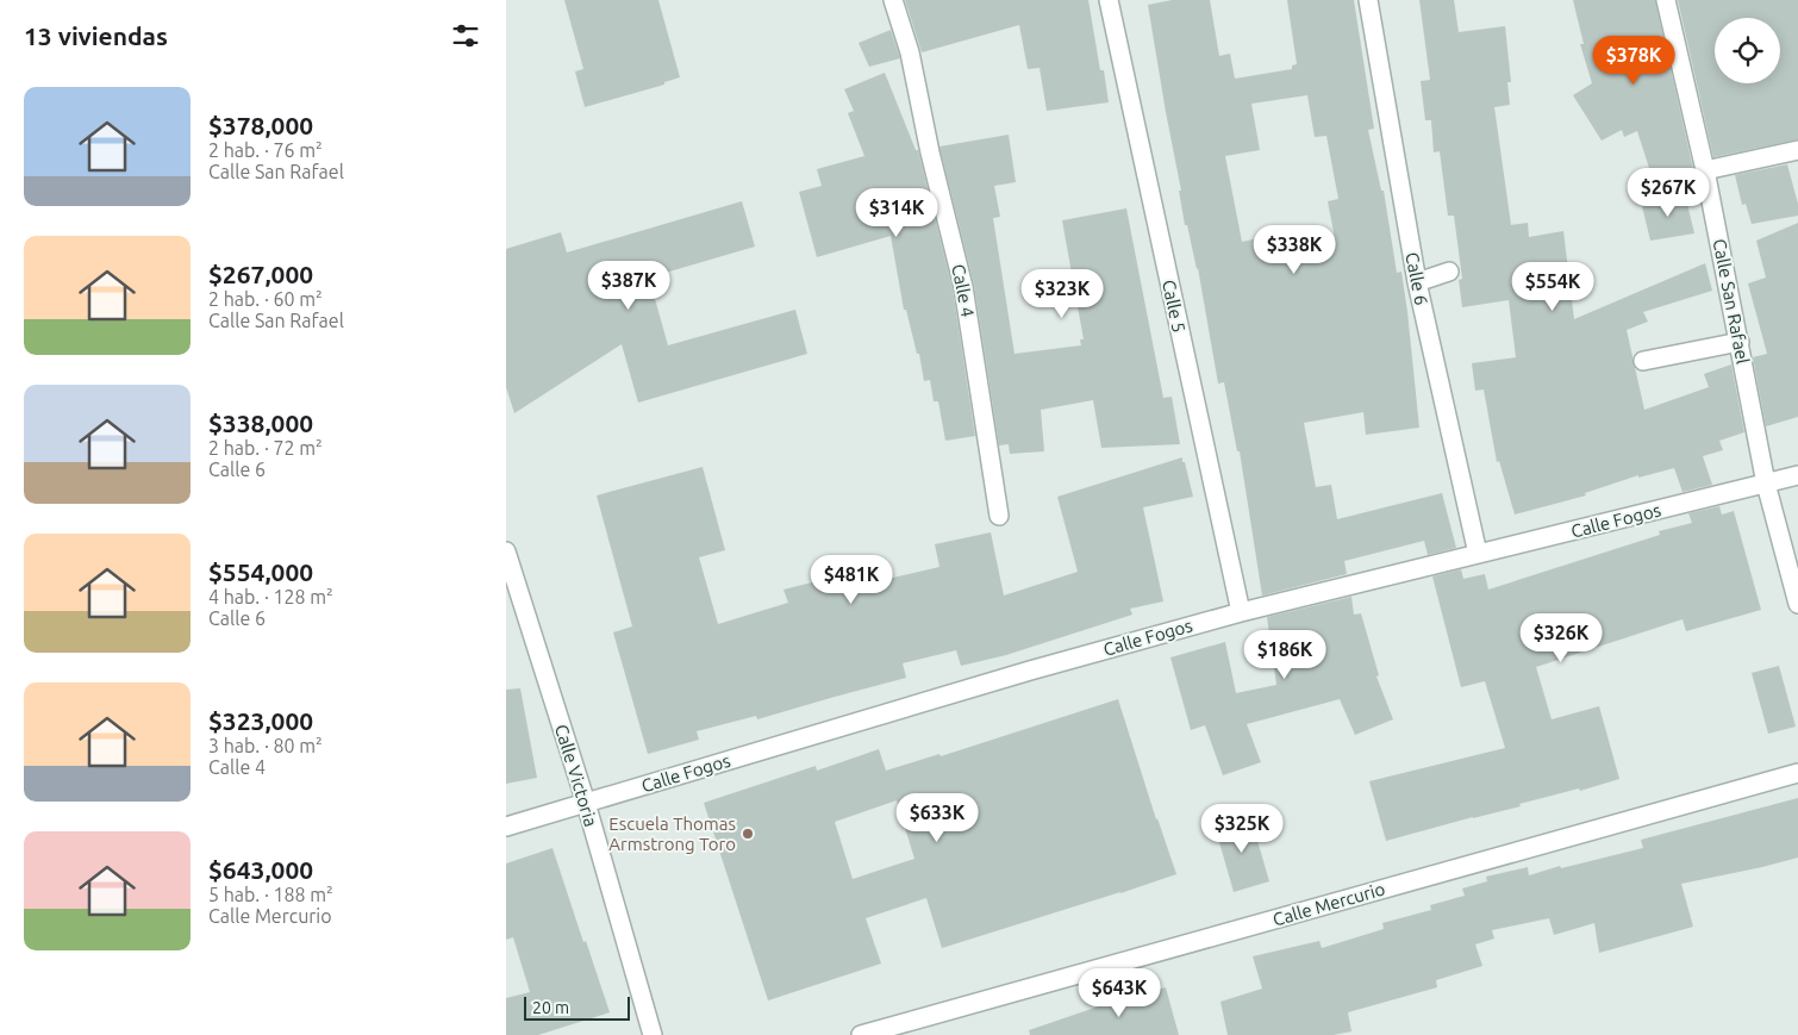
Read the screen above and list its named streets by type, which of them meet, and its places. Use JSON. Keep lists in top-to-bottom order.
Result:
{
  "streets": {
    "street": [
      "Calle 6",
      "Calle 4",
      "Calle San Rafael",
      "Calle 5",
      "Calle Fogos",
      "Calle Victoria",
      "Calle Mercurio"
    ]
  },
  "crossings": [
    ["Calle 6", "Calle Fogos"],
    ["Calle San Rafael", "Calle Fogos"],
    ["Calle 5", "Calle Fogos"],
    ["Calle Fogos", "Calle Victoria"]
  ],
  "places": ["Escuela Thomas Armstrong Toro"],
  "scale_bar": "20 m",
  "page": {
    "heading": "13 viviendas",
    "price": [
      "$378K",
      "$267K",
      "$314K",
      "$338K",
      "$387K",
      "$554K",
      "$323K",
      "$481K",
      "$326K",
      "$186K",
      "$633K",
      "$325K",
      "$643K"
    ],
    "list": [
      {
        "name": "$378,000",
        "note": "2 hab. · 76 m² · Calle San Rafael"
      },
      {
        "name": "$267,000",
        "note": "2 hab. · 60 m² · Calle San Rafael"
      },
      {
        "name": "$338,000",
        "note": "2 hab. · 72 m² · Calle 6"
      },
      {
        "name": "$554,000",
        "note": "4 hab. · 128 m² · Calle 6"
      },
      {
        "name": "$323,000",
        "note": "3 hab. · 80 m² · Calle 4"
      },
      {
        "name": "$643,000",
        "note": "5 hab. · 188 m² · Calle Mercurio"
      }
    ],
    "scale": "20 m"
  }
}
